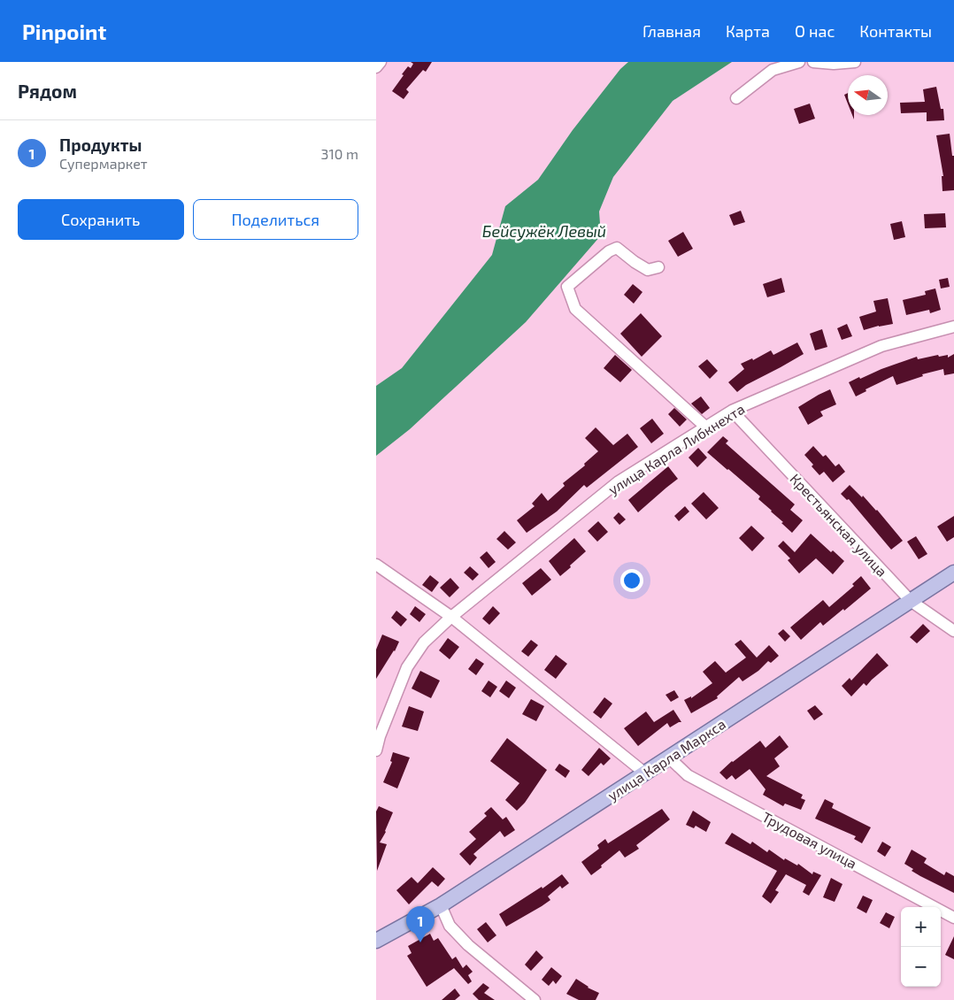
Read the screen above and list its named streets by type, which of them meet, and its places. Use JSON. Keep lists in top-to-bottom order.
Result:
{
  "streets": {
    "main road": ["улица Карла Маркса"],
    "street": ["улица Карла Либкнехта", "Крестьянская улица", "Трудовая улица"]
  },
  "crossings": [
    ["улица Карла Либкнехта", "Крестьянская улица"],
    ["Крестьянская улица", "улица Карла Маркса"],
    ["улица Карла Маркса", "Трудовая улица"]
  ],
  "water": ["Бейсужёк Левый"],
  "north": "left",
  "page": {
    "header": "Pinpoint",
    "nav": [
      "Главная",
      "Карта",
      "О нас",
      "Контакты"
    ],
    "heading": "Рядом",
    "list": [
      {
        "mark": "1",
        "name": "Продукты",
        "note": "Супермаркет",
        "value": "310 m"
      }
    ],
    "buttons": ["Сохранить", "Поделиться"],
    "pins": "1",
    "map_buttons": ["+", "−"]
  }
}
